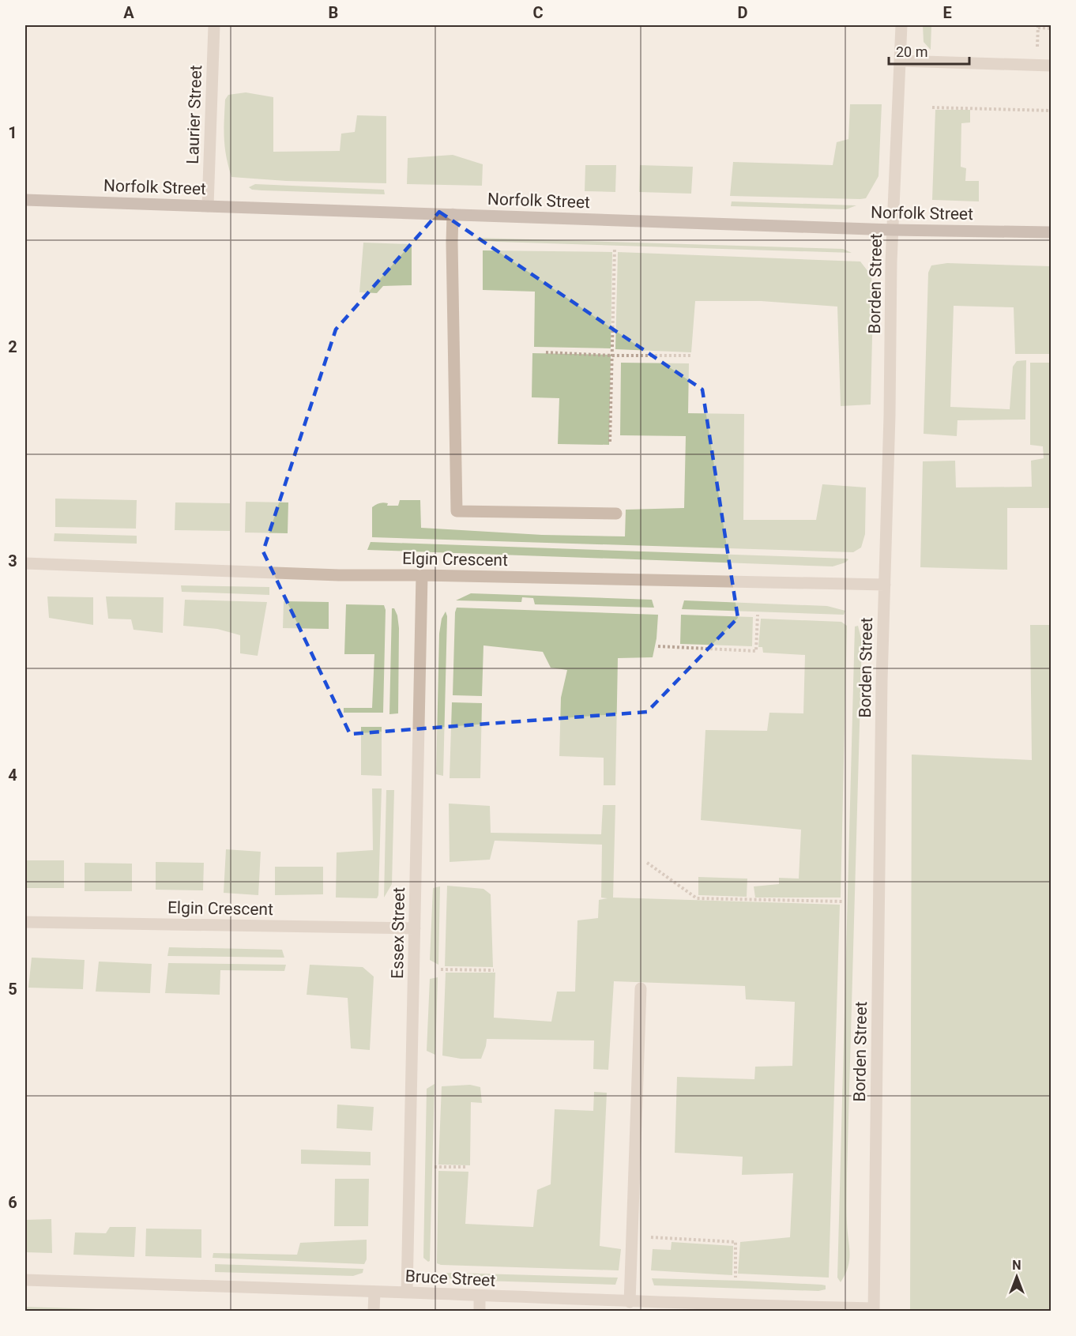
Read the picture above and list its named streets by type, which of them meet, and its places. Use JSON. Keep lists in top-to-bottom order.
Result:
{
  "streets": {
    "street": [
      "Laurier Street",
      "Norfolk Street",
      "Borden Street",
      "Elgin Crescent",
      "Essex Street",
      "Bruce Street"
    ]
  },
  "crossings": [
    ["Laurier Street", "Norfolk Street"],
    ["Norfolk Street", "Borden Street"],
    ["Borden Street", "Elgin Crescent"],
    ["Borden Street", "Bruce Street"],
    ["Elgin Crescent", "Essex Street"],
    ["Essex Street", "Bruce Street"]
  ],
  "scale_bar": "20 m",
  "north": "top",
  "grid": {
    "columns": [
      "A",
      "B",
      "C",
      "D",
      "E"
    ],
    "rows": [
      "1",
      "2",
      "3",
      "4",
      "5",
      "6"
    ]
  }
}
